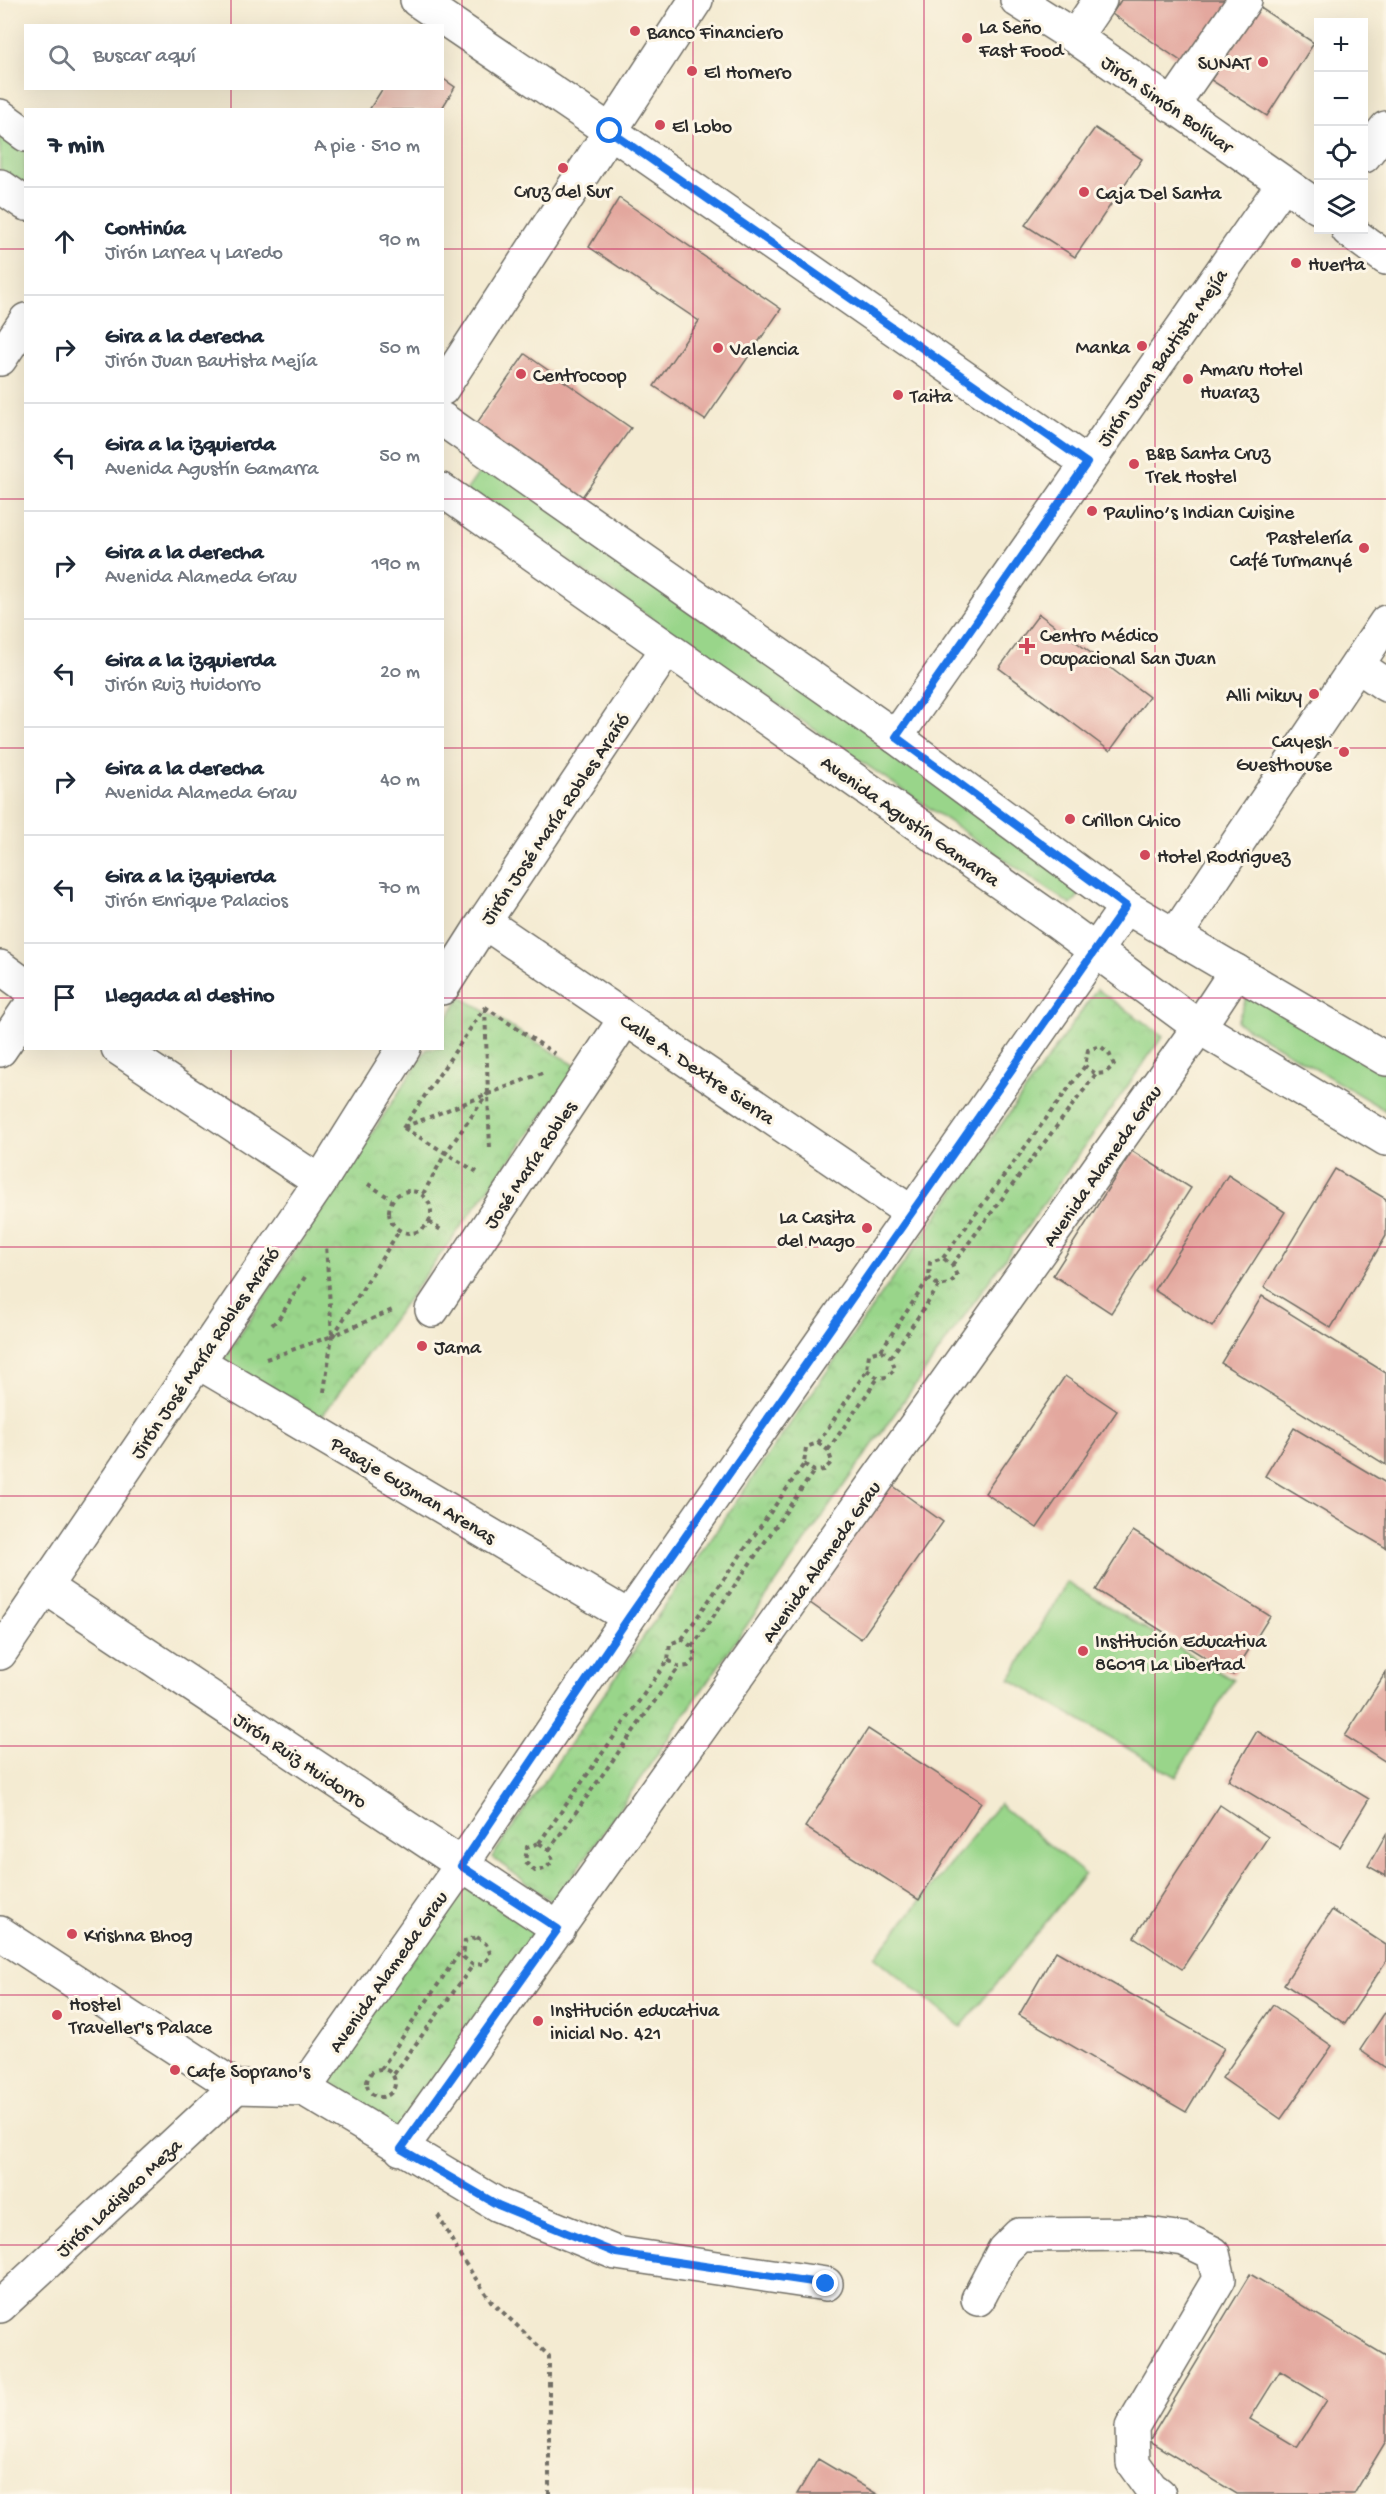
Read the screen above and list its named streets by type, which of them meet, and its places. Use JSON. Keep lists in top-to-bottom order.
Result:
{
  "streets": {
    "street": [
      "Jirón Simón Bolívar",
      "Jirón Juan Bautista Mejía",
      "Jirón José María Robles Arañó",
      "Avenida Agustín Gamarra",
      "Calle A. Dextre Sierra",
      "José María Robles",
      "Avenida Alameda Grau",
      "Pasaje Guzman Arenas",
      "Jirón Ruiz Huidorro",
      "Jirón Ladislao Meza"
    ]
  },
  "crossings": [
    ["Jirón Simón Bolívar", "Jirón Juan Bautista Mejía"],
    ["Jirón José María Robles Arañó", "Avenida Agustín Gamarra"],
    ["Jirón José María Robles Arañó", "Calle A. Dextre Sierra"],
    ["Jirón José María Robles Arañó", "Pasaje Guzman Arenas"],
    ["Jirón José María Robles Arañó", "Jirón Ruiz Huidorro"],
    ["Avenida Agustín Gamarra", "Avenida Alameda Grau"],
    ["Calle A. Dextre Sierra", "José María Robles"],
    ["Calle A. Dextre Sierra", "Avenida Alameda Grau"],
    ["Avenida Alameda Grau", "Pasaje Guzman Arenas"],
    ["Avenida Alameda Grau", "Jirón Ruiz Huidorro"]
  ],
  "places": {
    "other": [
      "Banco Financiero",
      "La Seño Fast Food",
      "SUNAT",
      "El Hornero",
      "El Lobo",
      "Cruz del Sur",
      "Caja Del Santa",
      "Huerta",
      "Manka",
      "Valencia",
      "Centrocoop",
      "Amaru Hotel Huaraz",
      "Taita",
      "B&B Santa Cruz Trek Hostel",
      "Paulino’s Indian Cuisine",
      "Pastelería Café Turmanyé",
      "Alli Mikuy",
      "Cayesh Guesthouse",
      "Crillon Chico",
      "Hotel Rodriguez",
      "La Casita del Mago",
      "Jama",
      "Institución Educativa 86019 La Libertad",
      "Krishna Bhog",
      "Hostel Traveller's Palace",
      "Institución educativa inicial No. 421",
      "Cafe Soprano's"
    ],
    "health": ["Centro Médico Ocupacional San Juan"]
  },
  "page": {
    "map_buttons": ["+", "−"],
    "search": "Buscar aquí",
    "heading": ["7 min", "A pie · 510 m"],
    "list": [
      ["Continúa", "Jirón Larrea y Laredo", "90 m"],
      ["Gira a la derecha", "Jirón Juan Bautista Mejía", "50 m"],
      ["Gira a la izquierda", "Avenida Agustín Gamarra", "50 m"],
      ["Gira a la derecha", "Avenida Alameda Grau", "190 m"],
      ["Gira a la izquierda", "Jirón Ruiz Huidorro", "20 m"],
      ["Gira a la derecha", "Avenida Alameda Grau", "40 m"],
      ["Gira a la izquierda", "Jirón Enrique Palacios", "70 m"],
      "Llegada al destino"
    ]
  }
}
